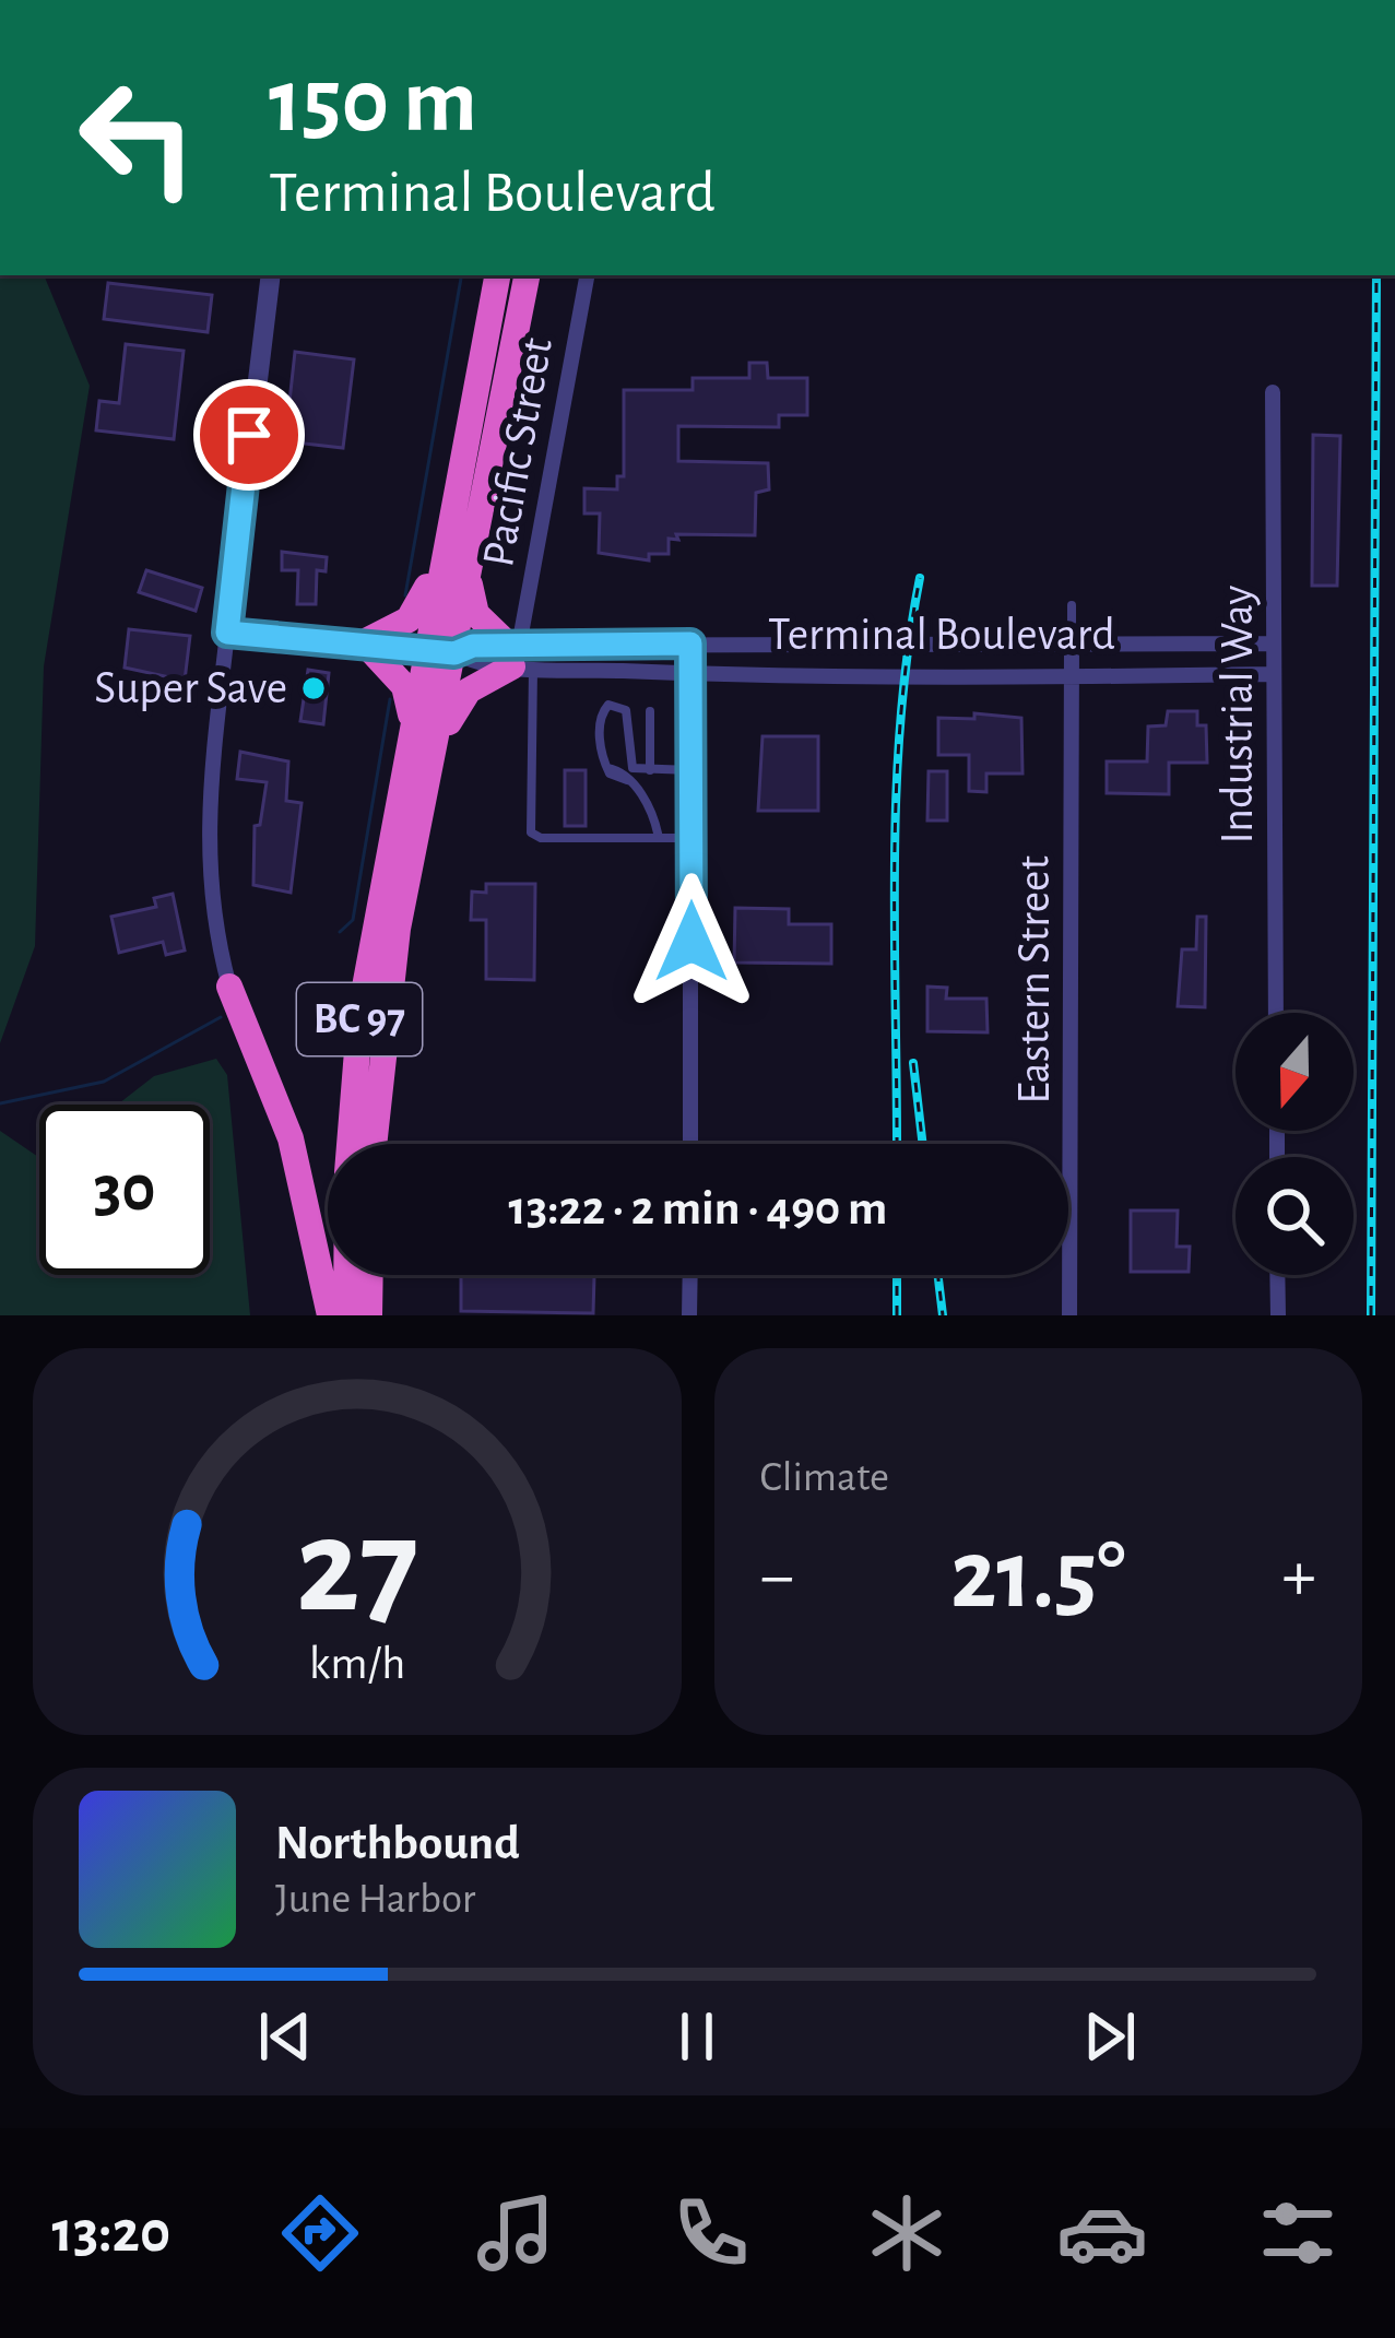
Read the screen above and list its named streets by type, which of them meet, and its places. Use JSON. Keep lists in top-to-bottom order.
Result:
{
  "streets": {
    "highway": ["BC 97"],
    "street": [
      "Pacific Street",
      "Terminal Boulevard",
      "Industrial Way",
      "Eastern Street"
    ]
  },
  "crossings": [
    ["Pacific Street", "Terminal Boulevard"],
    ["Terminal Boulevard", "Industrial Way"],
    ["Terminal Boulevard", "Eastern Street"],
    ["Terminal Boulevard", "BC 97"]
  ],
  "places": ["Super Save"],
  "north": "bottom",
  "page": {
    "turn": ["150 m", "Terminal Boulevard"],
    "limit": "30",
    "trip": "13:22 · 2 min · 490 m",
    "tile": "Climate",
    "heat": ["−", "21.5°", "+"],
    "song": ["Northbound", "June Harbor"],
    "tabs": "13:20",
    "gauge": ["27", "km/h"]
  }
}
